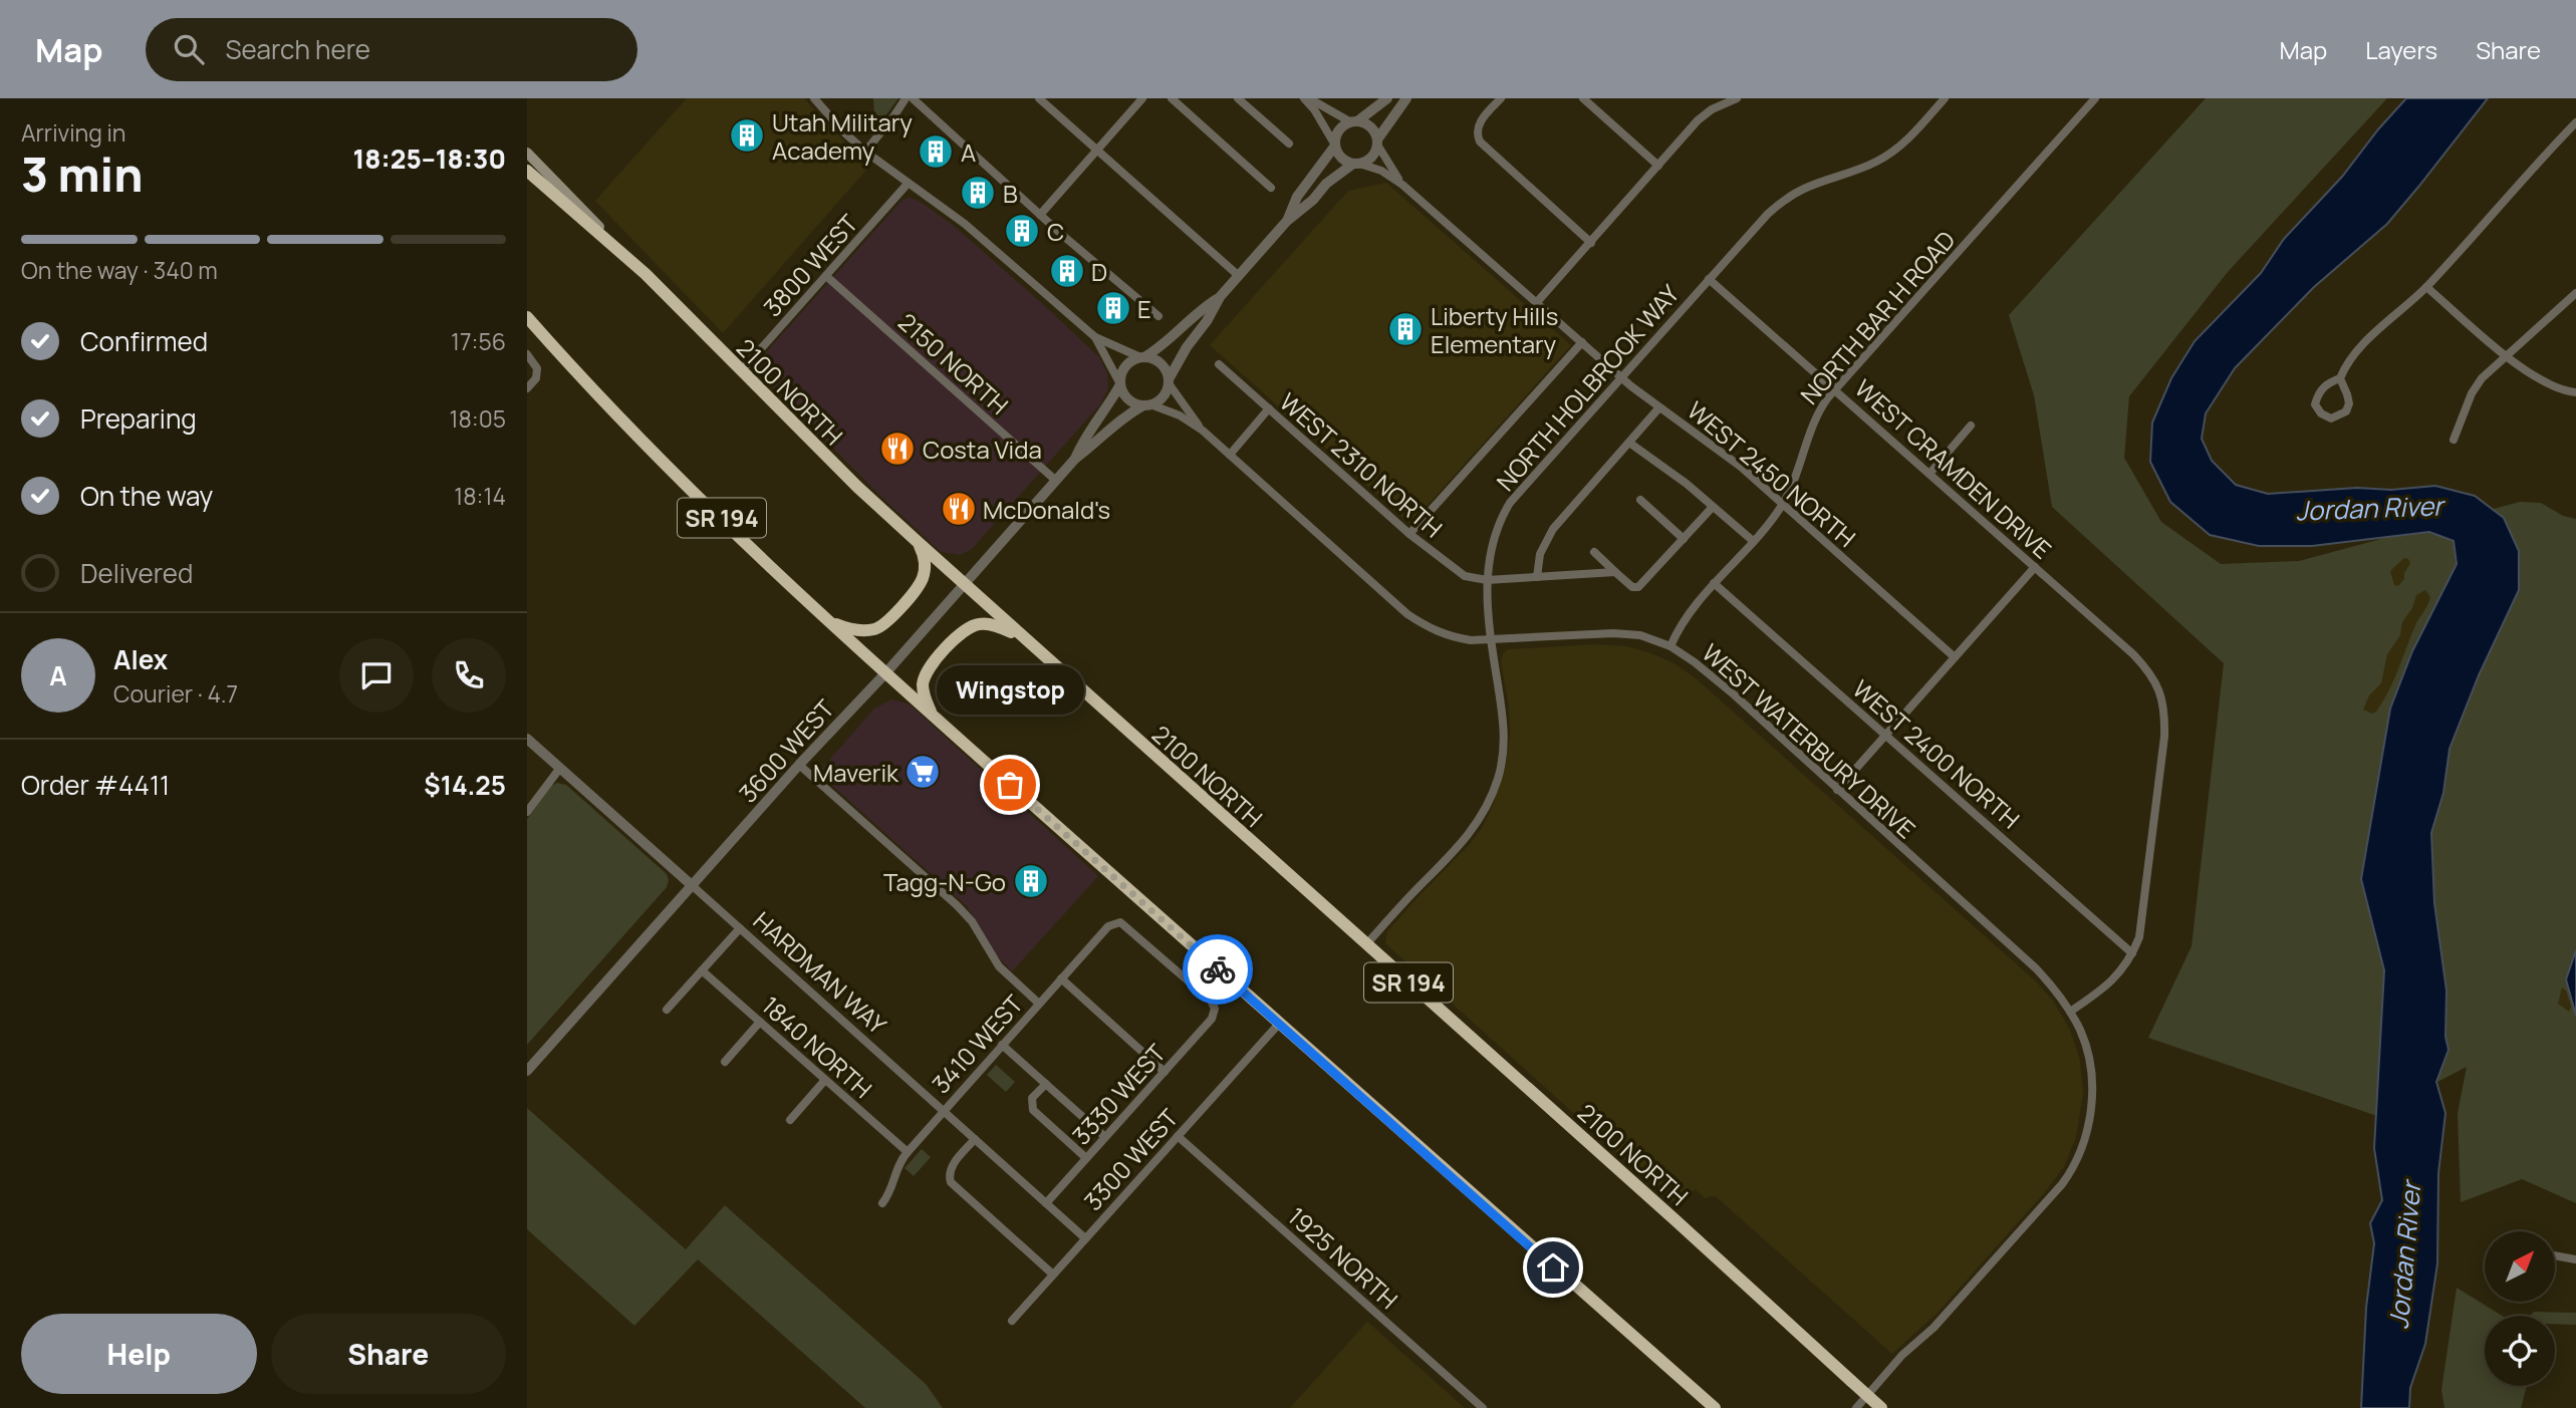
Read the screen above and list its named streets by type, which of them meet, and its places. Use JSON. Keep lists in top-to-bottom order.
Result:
{
  "streets": {
    "highway": ["2100 NORTH", "SR 194"],
    "street": [
      "3800 WEST",
      "NORTH BAR H ROAD",
      "2150 NORTH",
      "NORTH HOLBROOK WAY",
      "WEST 2310 NORTH",
      "WEST CRAMDEN DRIVE",
      "WEST 2450 NORTH",
      "WEST WATERBURY DRIVE",
      "3600 WEST",
      "WEST 2400 NORTH",
      "HARDMAN WAY",
      "3410 WEST",
      "1840 NORTH",
      "3330 WEST",
      "3300 WEST",
      "1925 NORTH"
    ]
  },
  "crossings": [
    ["3800 WEST", "2150 NORTH"],
    ["3800 WEST", "2100 NORTH"],
    ["NORTH BAR H ROAD", "WEST CRAMDEN DRIVE"],
    ["NORTH BAR H ROAD", "WEST 2450 NORTH"],
    ["NORTH BAR H ROAD", "WEST WATERBURY DRIVE"],
    ["NORTH BAR H ROAD", "WEST 2400 NORTH"],
    ["2150 NORTH", "3600 WEST"],
    ["NORTH HOLBROOK WAY", "2100 NORTH"],
    ["NORTH HOLBROOK WAY", "WEST 2310 NORTH"],
    ["NORTH HOLBROOK WAY", "WEST CRAMDEN DRIVE"],
    ["NORTH HOLBROOK WAY", "WEST 2450 NORTH"],
    ["NORTH HOLBROOK WAY", "WEST WATERBURY DRIVE"],
    ["2100 NORTH", "SR 194"],
    ["2100 NORTH", "3600 WEST"],
    ["WEST CRAMDEN DRIVE", "WEST 2400 NORTH"],
    ["SR 194", "3600 WEST"],
    ["SR 194", "3300 WEST"],
    ["3600 WEST", "HARDMAN WAY"],
    ["HARDMAN WAY", "3410 WEST"],
    ["HARDMAN WAY", "3330 WEST"],
    ["HARDMAN WAY", "3300 WEST"],
    ["3410 WEST", "1840 NORTH"],
    ["3410 WEST", "3330 WEST"],
    ["3300 WEST", "1925 NORTH"]
  ],
  "water": ["Jordan River"],
  "places": {
    "building": [
      "Utah Military Academy",
      "A",
      "B",
      "C",
      "D",
      "E",
      "Liberty Hills Elementary",
      "Tagg-N-Go"
    ],
    "restaurant": ["Costa Vida", "McDonald's"],
    "supermarket": ["Maverik"],
    "other": ["Wingstop"]
  },
  "north": "top right",
  "page": {
    "header": "Map",
    "search": "Search here",
    "nav": ["Map", "Layers", "Share"],
    "heading": ["3 min", "Arriving in", "18:25–18:30"],
    "panel": [
      "Alex",
      "Courier · 4.7",
      "Order #4411",
      "$14.25"
    ],
    "bar": "On the way · 340 m",
    "list": [
      ["Confirmed", "17:56"],
      ["Preparing", "18:05"],
      ["On the way", "18:14"],
      "Delivered"
    ],
    "round": "A",
    "bubble": "Wingstop",
    "buttons": ["Help", "Share"]
  }
}
